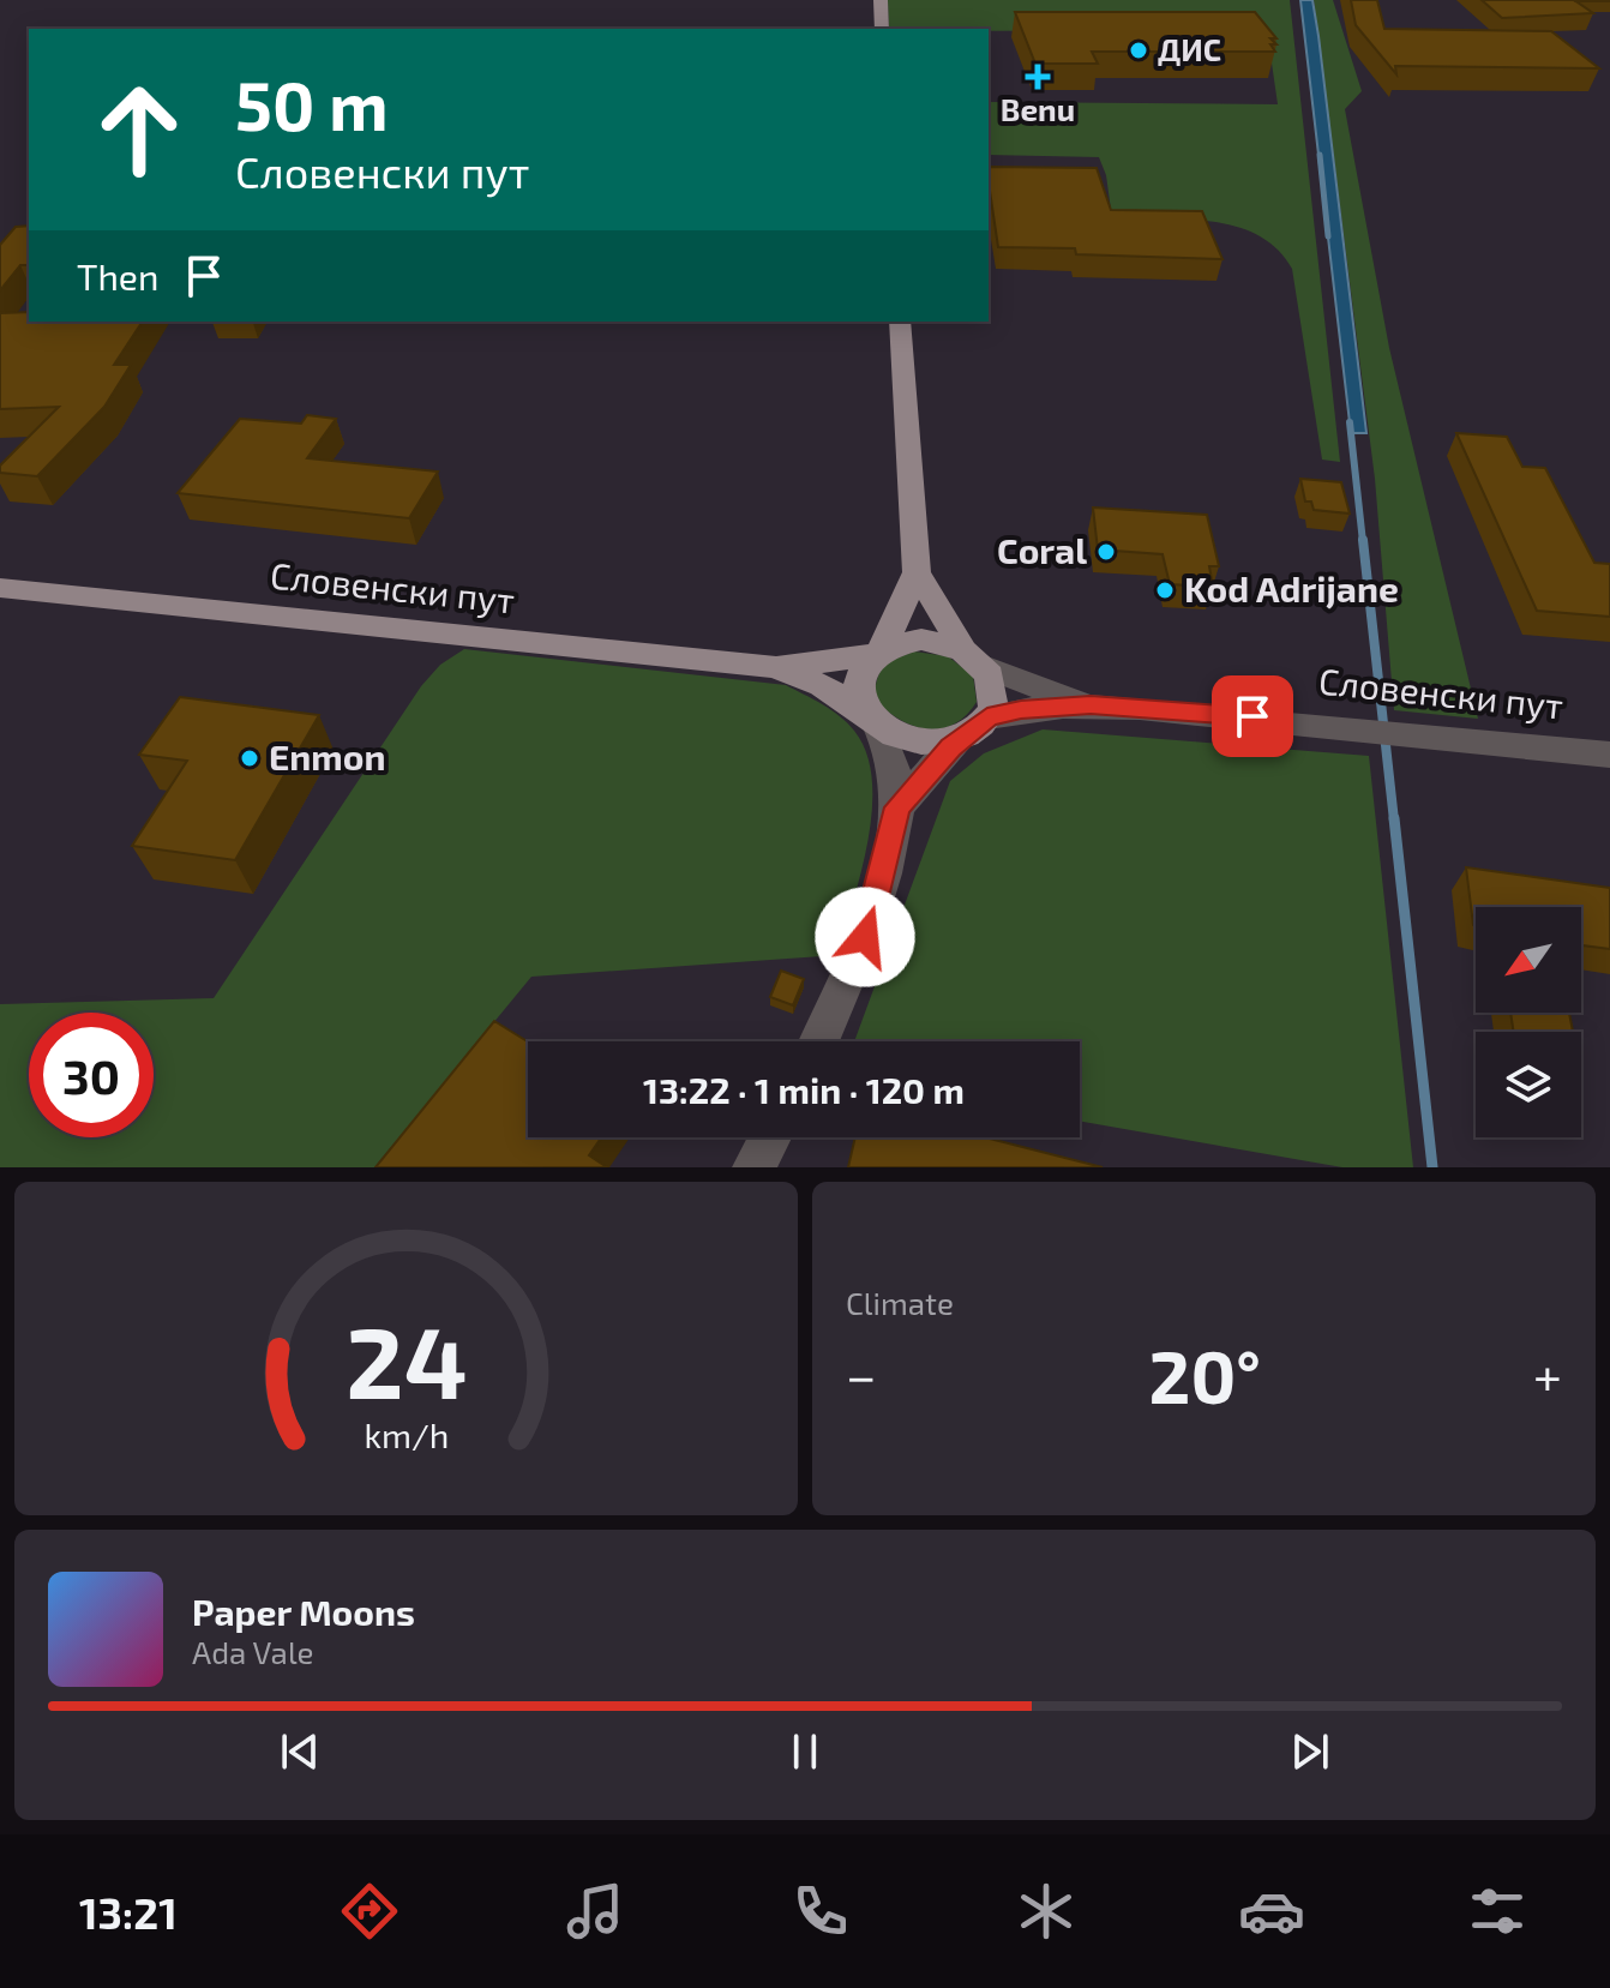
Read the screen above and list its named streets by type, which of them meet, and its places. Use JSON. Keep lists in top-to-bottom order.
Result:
{
  "streets": {
    "main road": ["Словенски пут"]
  },
  "places": {
    "other": [
      "ДИС",
      "Coral",
      "Kod Adrijane",
      "Enmon"
    ],
    "health": ["Benu"]
  },
  "north": "bottom left",
  "page": {
    "turn": ["50 m", "Словенски пут"],
    "then": "Then",
    "limit": "30",
    "trip": "13:22 · 1 min · 120 m",
    "tile": "Climate",
    "heat": ["−", "20°", "+"],
    "song": ["Paper Moons", "Ada Vale"],
    "tabs": "13:21",
    "gauge": ["24", "km/h"]
  }
}
